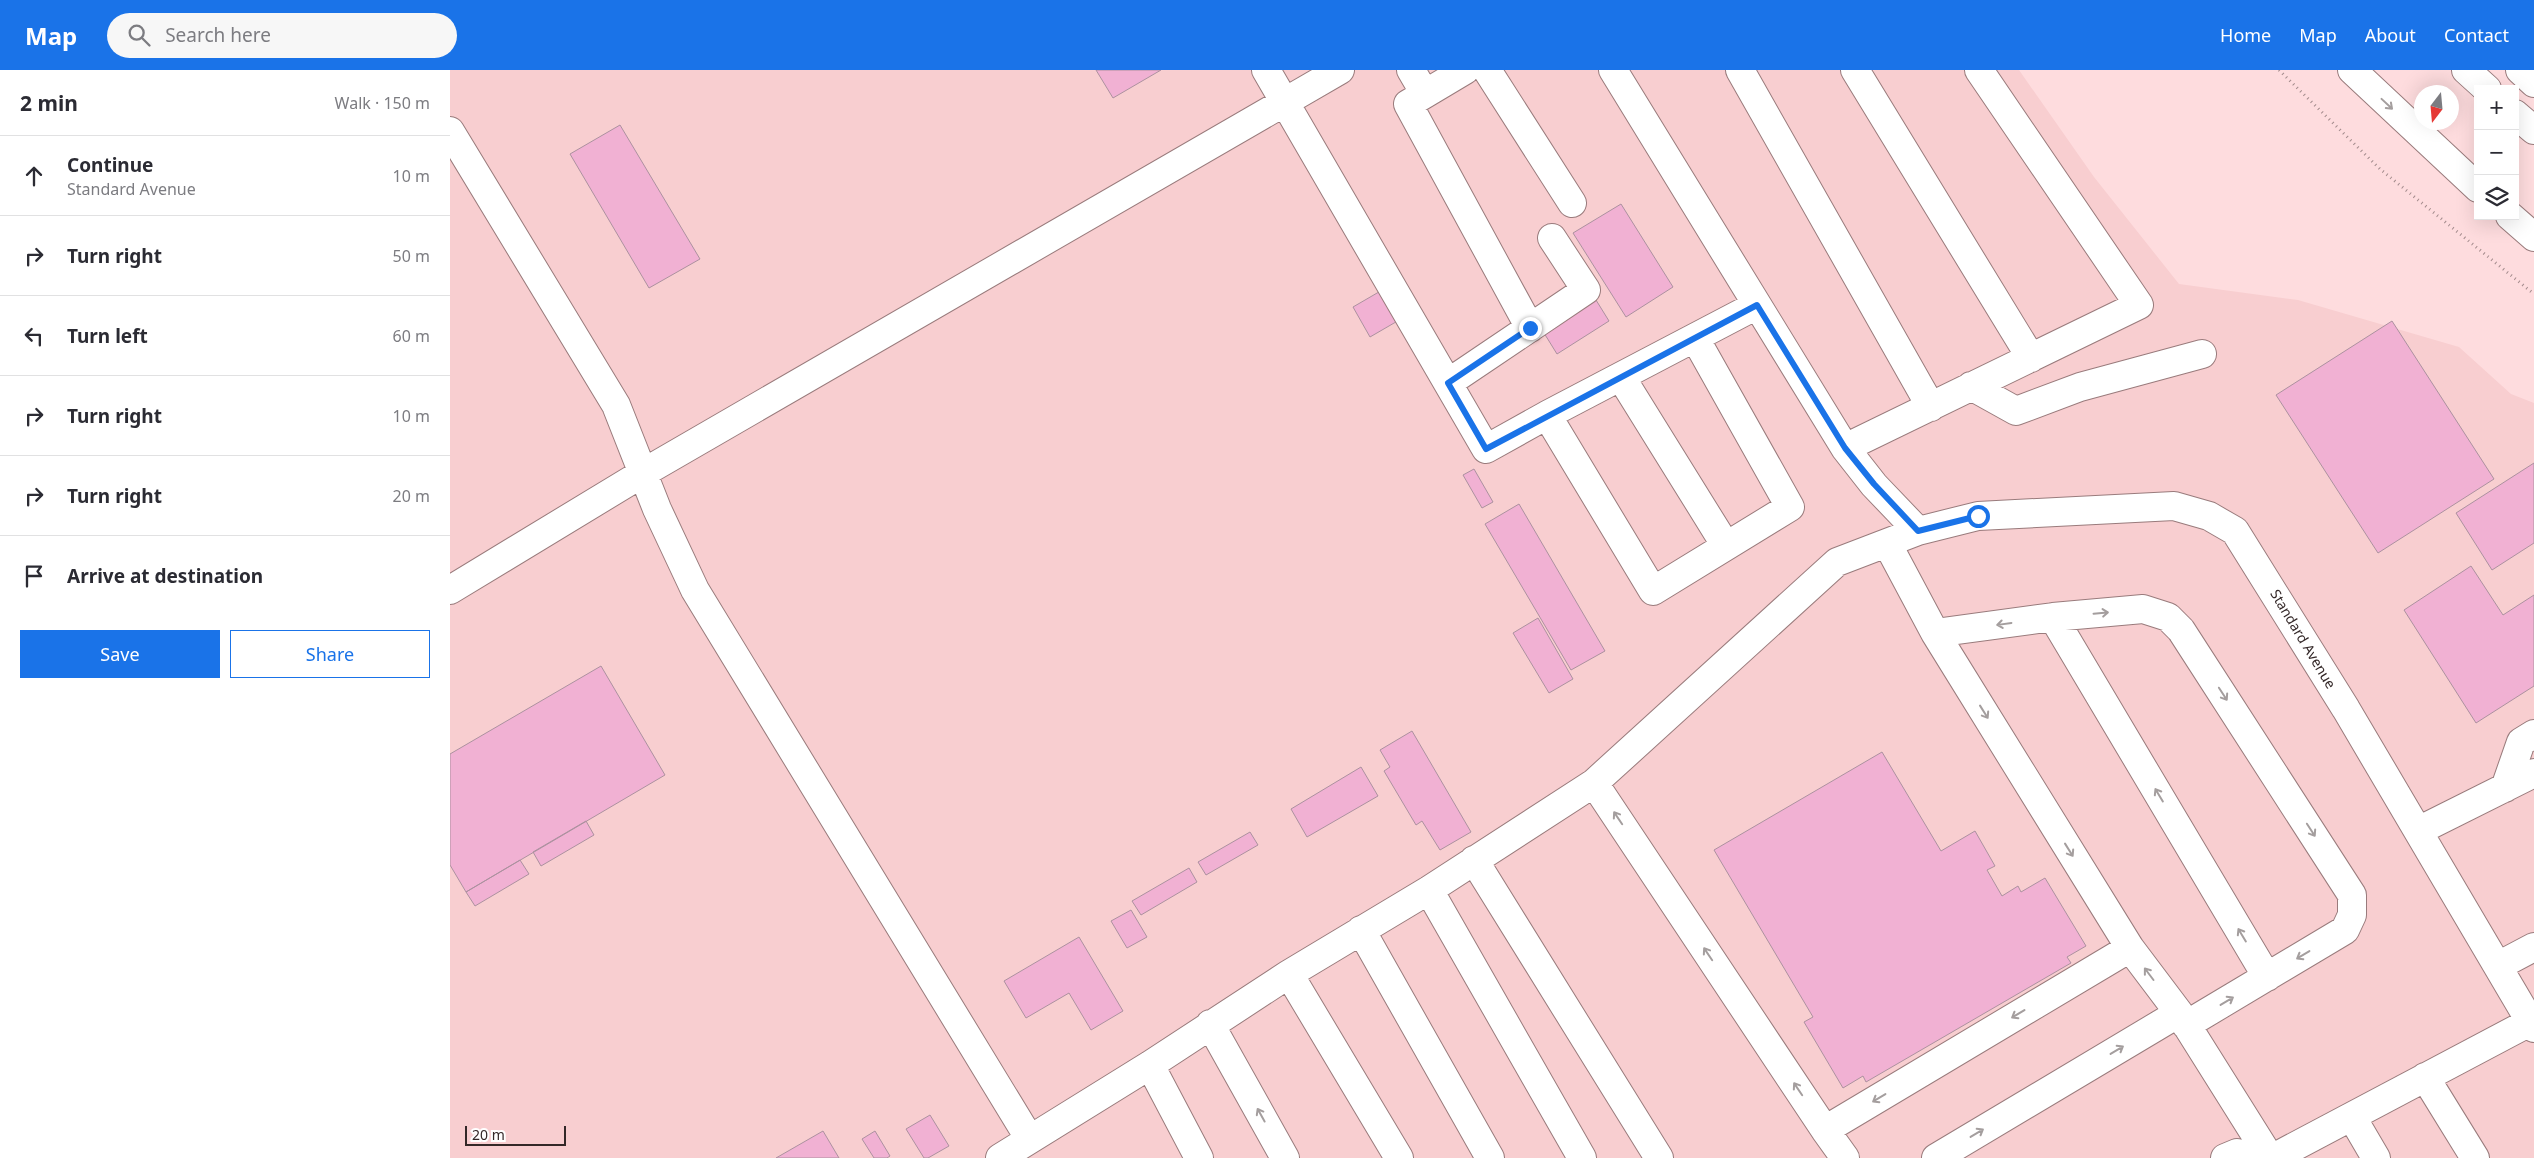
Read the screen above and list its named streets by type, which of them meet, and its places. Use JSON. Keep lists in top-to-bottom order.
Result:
{
  "streets": {
    "main road": ["Standard Avenue"]
  },
  "scale_bar": "20 m",
  "north": "bottom",
  "page": {
    "header": "Map",
    "search": "Search here",
    "nav": [
      "Home",
      "Map",
      "About",
      "Contact"
    ],
    "heading": ["2 min", "Walk · 150 m"],
    "map_buttons": ["+", "−"],
    "list": [
      ["Continue", "Standard Avenue", "10 m"],
      ["Turn right", "50 m"],
      ["Turn left", "60 m"],
      ["Turn right", "10 m"],
      ["Turn right", "20 m"],
      "Arrive at destination"
    ],
    "buttons": ["Save", "Share"],
    "scale": "20 m"
  }
}
